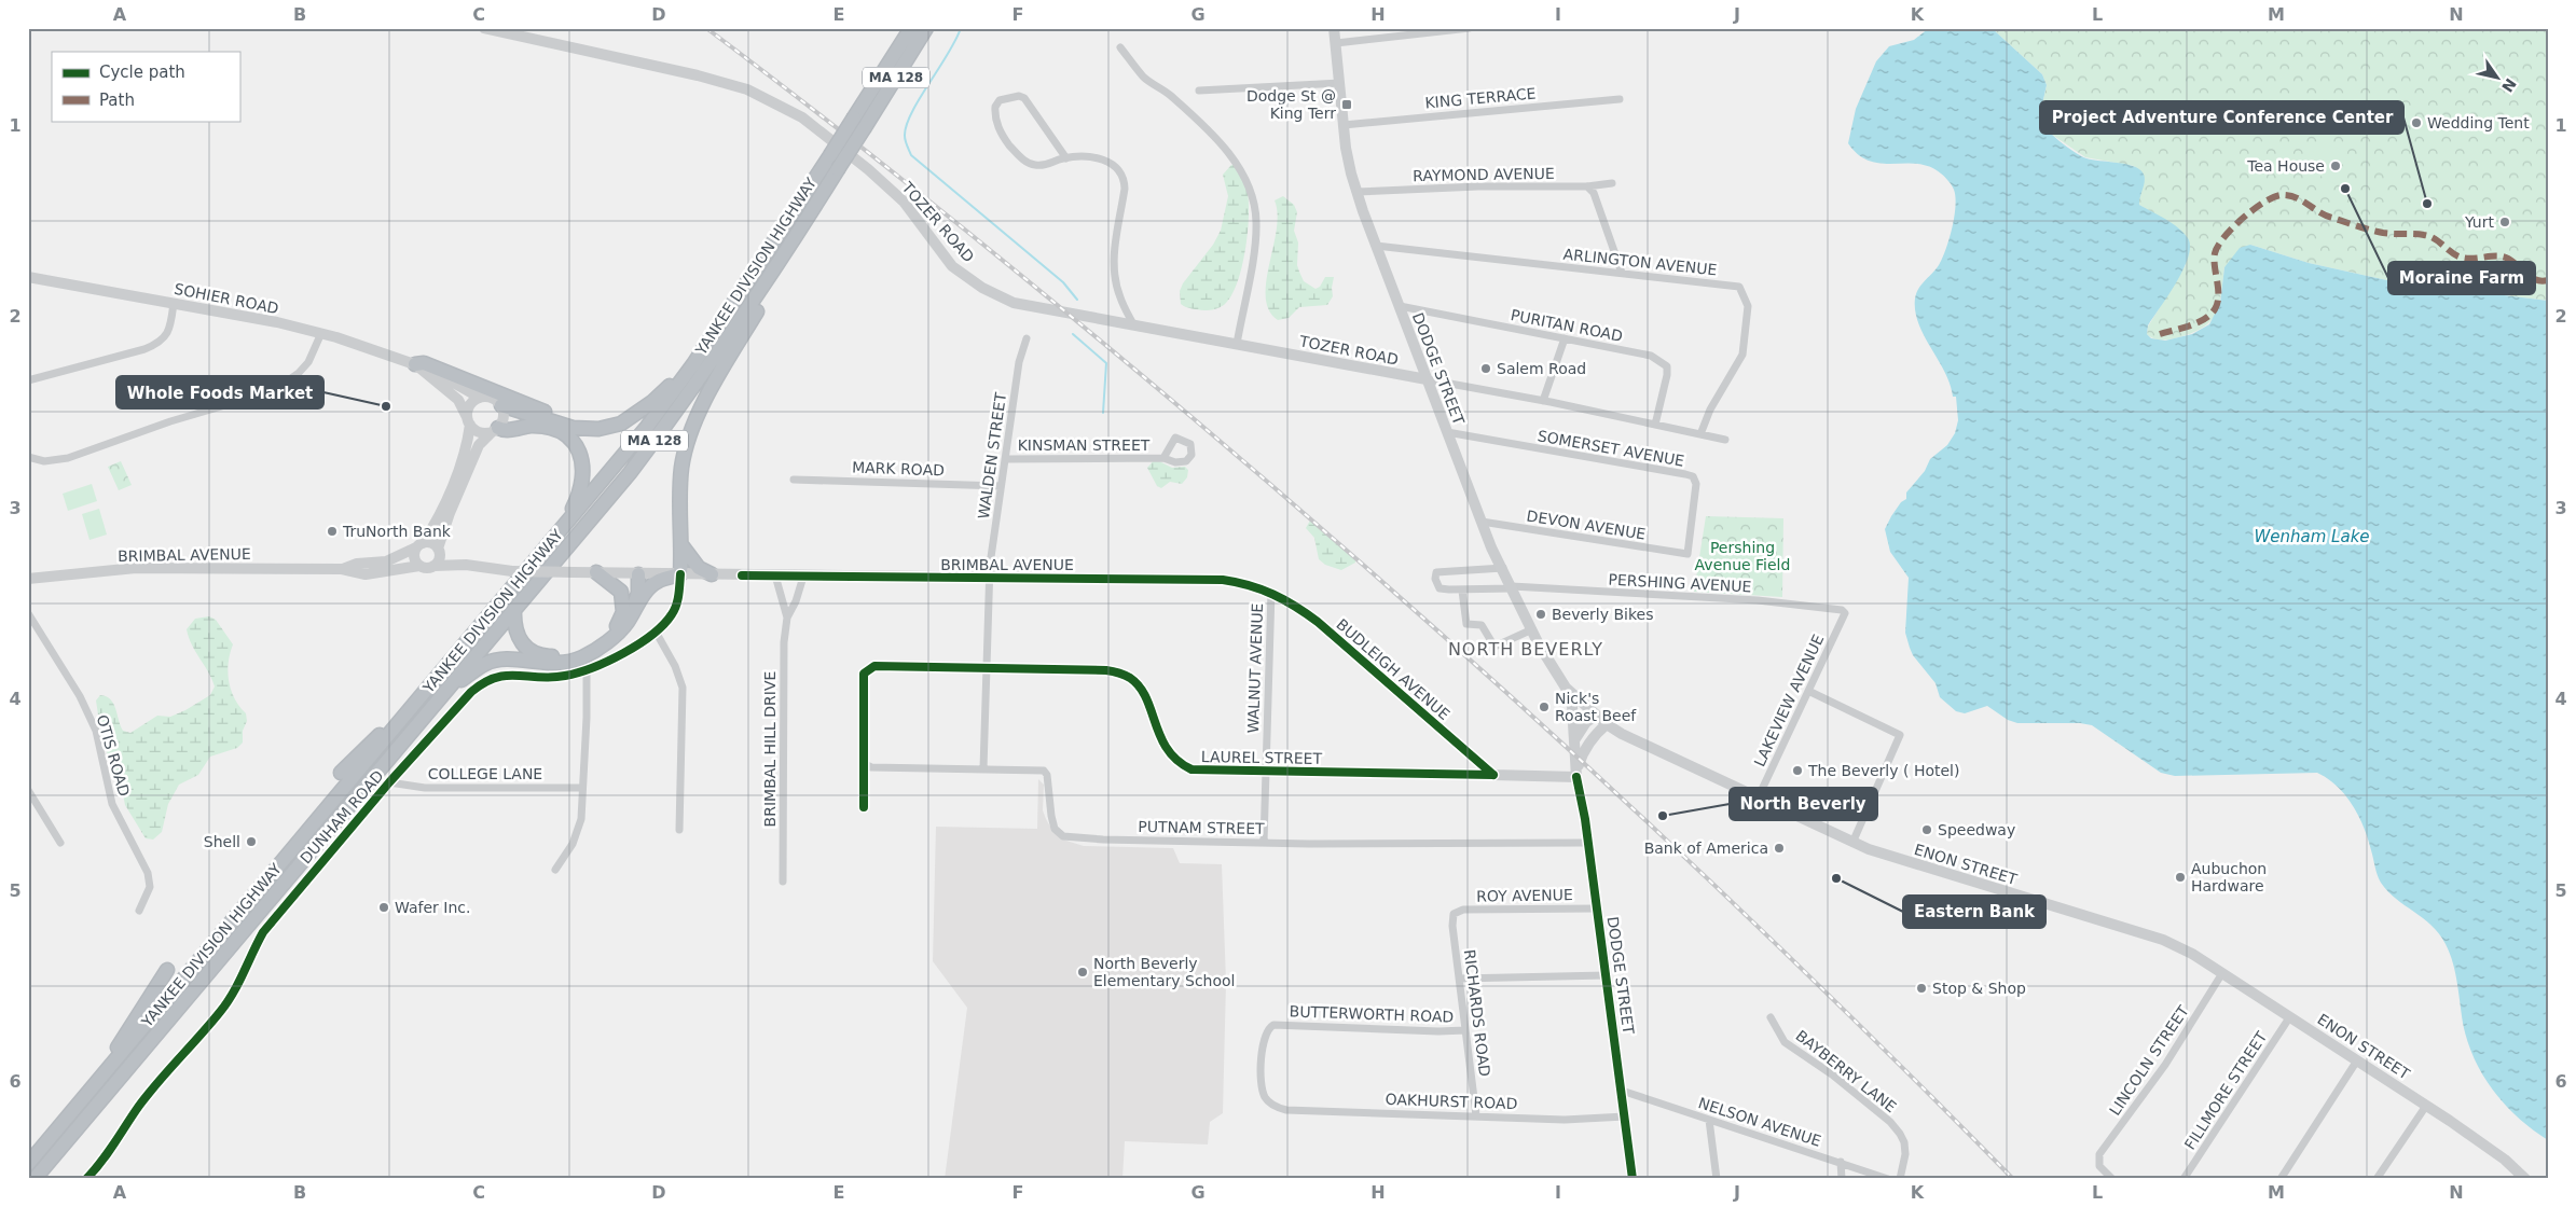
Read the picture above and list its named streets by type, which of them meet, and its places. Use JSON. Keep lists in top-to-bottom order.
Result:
{
  "streets": {
    "highway": ["MA 128", "YANKEE DIVISION HIGHWAY"],
    "main road": [
      "TOZER ROAD",
      "SOHIER ROAD",
      "DODGE STREET",
      "BRIMBAL AVENUE",
      "BUDLEIGH AVENUE",
      "LAUREL STREET",
      "ENON STREET"
    ],
    "street": [
      "KING TERRACE",
      "RAYMOND AVENUE",
      "ARLINGTON AVENUE",
      "PURITAN ROAD",
      "KINSMAN STREET",
      "SOMERSET AVENUE",
      "WALDEN STREET",
      "MARK ROAD",
      "DEVON AVENUE",
      "PERSHING AVENUE",
      "WALNUT AVENUE",
      "LAKEVIEW AVENUE",
      "BRIMBAL HILL DRIVE",
      "OTIS ROAD",
      "COLLEGE LANE",
      "DUNHAM ROAD",
      "PUTNAM STREET",
      "ROY AVENUE",
      "RICHARDS ROAD",
      "BUTTERWORTH ROAD",
      "LINCOLN STREET",
      "BAYBERRY LANE",
      "FILLMORE STREET",
      "OAKHURST ROAD",
      "NELSON AVENUE"
    ]
  },
  "crossings": [
    ["KING TERRACE", "DODGE STREET"],
    ["RAYMOND AVENUE", "DODGE STREET"],
    ["TOZER ROAD", "DODGE STREET"],
    ["ARLINGTON AVENUE", "DODGE STREET"],
    ["PURITAN ROAD", "DODGE STREET"],
    ["DODGE STREET", "SOMERSET AVENUE"],
    ["DODGE STREET", "DEVON AVENUE"],
    ["DODGE STREET", "PERSHING AVENUE"],
    ["DODGE STREET", "LAUREL STREET"],
    ["DODGE STREET", "PUTNAM STREET"],
    ["DODGE STREET", "ENON STREET"],
    ["DODGE STREET", "ROY AVENUE"],
    ["DODGE STREET", "OAKHURST ROAD"],
    ["DODGE STREET", "NELSON AVENUE"],
    ["KINSMAN STREET", "WALDEN STREET"],
    ["SOMERSET AVENUE", "DEVON AVENUE"],
    ["WALDEN STREET", "MARK ROAD"],
    ["WALDEN STREET", "BRIMBAL AVENUE"],
    ["WALDEN STREET", "LAUREL STREET"],
    ["WALDEN STREET", "PUTNAM STREET"],
    ["BRIMBAL AVENUE", "WALNUT AVENUE"],
    ["BRIMBAL AVENUE", "BUDLEIGH AVENUE"],
    ["BRIMBAL AVENUE", "BRIMBAL HILL DRIVE"],
    ["BRIMBAL AVENUE", "DUNHAM ROAD"],
    ["PERSHING AVENUE", "LAKEVIEW AVENUE"],
    ["WALNUT AVENUE", "BUDLEIGH AVENUE"],
    ["WALNUT AVENUE", "LAUREL STREET"],
    ["WALNUT AVENUE", "PUTNAM STREET"],
    ["BUDLEIGH AVENUE", "LAUREL STREET"],
    ["LAKEVIEW AVENUE", "ENON STREET"],
    ["LAUREL STREET", "PUTNAM STREET"],
    ["COLLEGE LANE", "DUNHAM ROAD"],
    ["ENON STREET", "LINCOLN STREET"],
    ["ENON STREET", "FILLMORE STREET"],
    ["ROY AVENUE", "RICHARDS ROAD"],
    ["RICHARDS ROAD", "BUTTERWORTH ROAD"],
    ["RICHARDS ROAD", "OAKHURST ROAD"],
    ["BUTTERWORTH ROAD", "OAKHURST ROAD"]
  ],
  "districts": ["NORTH BEVERLY"],
  "water": ["Wenham Lake"],
  "parks": ["Pershing Avenue Field"],
  "places": {
    "transit": ["Dodge St @ King Terr"],
    "other": [
      "Wedding Tent",
      "Tea House",
      "Moraine Farm",
      "Project Adventure Conference Center",
      "Yurt",
      "Salem Road",
      "Whole Foods Market",
      "TruNorth Bank",
      "Beverly Bikes",
      "Nick's Roast Beef",
      "The Beverly ( Hotel)",
      "North Beverly",
      "Speedway",
      "Shell",
      "Bank of America",
      "Aubuchon Hardware",
      "Eastern Bank",
      "Wafer Inc.",
      "North Beverly Elementary School",
      "Stop & Shop"
    ]
  },
  "legend": ["Cycle path", "Path"],
  "north": "bottom right",
  "grid": {
    "columns": [
      "A",
      "B",
      "C",
      "D",
      "E",
      "F",
      "G",
      "H",
      "I",
      "J",
      "K",
      "L",
      "M",
      "N"
    ],
    "rows": [
      "1",
      "2",
      "3",
      "4",
      "5",
      "6"
    ]
  }
}
